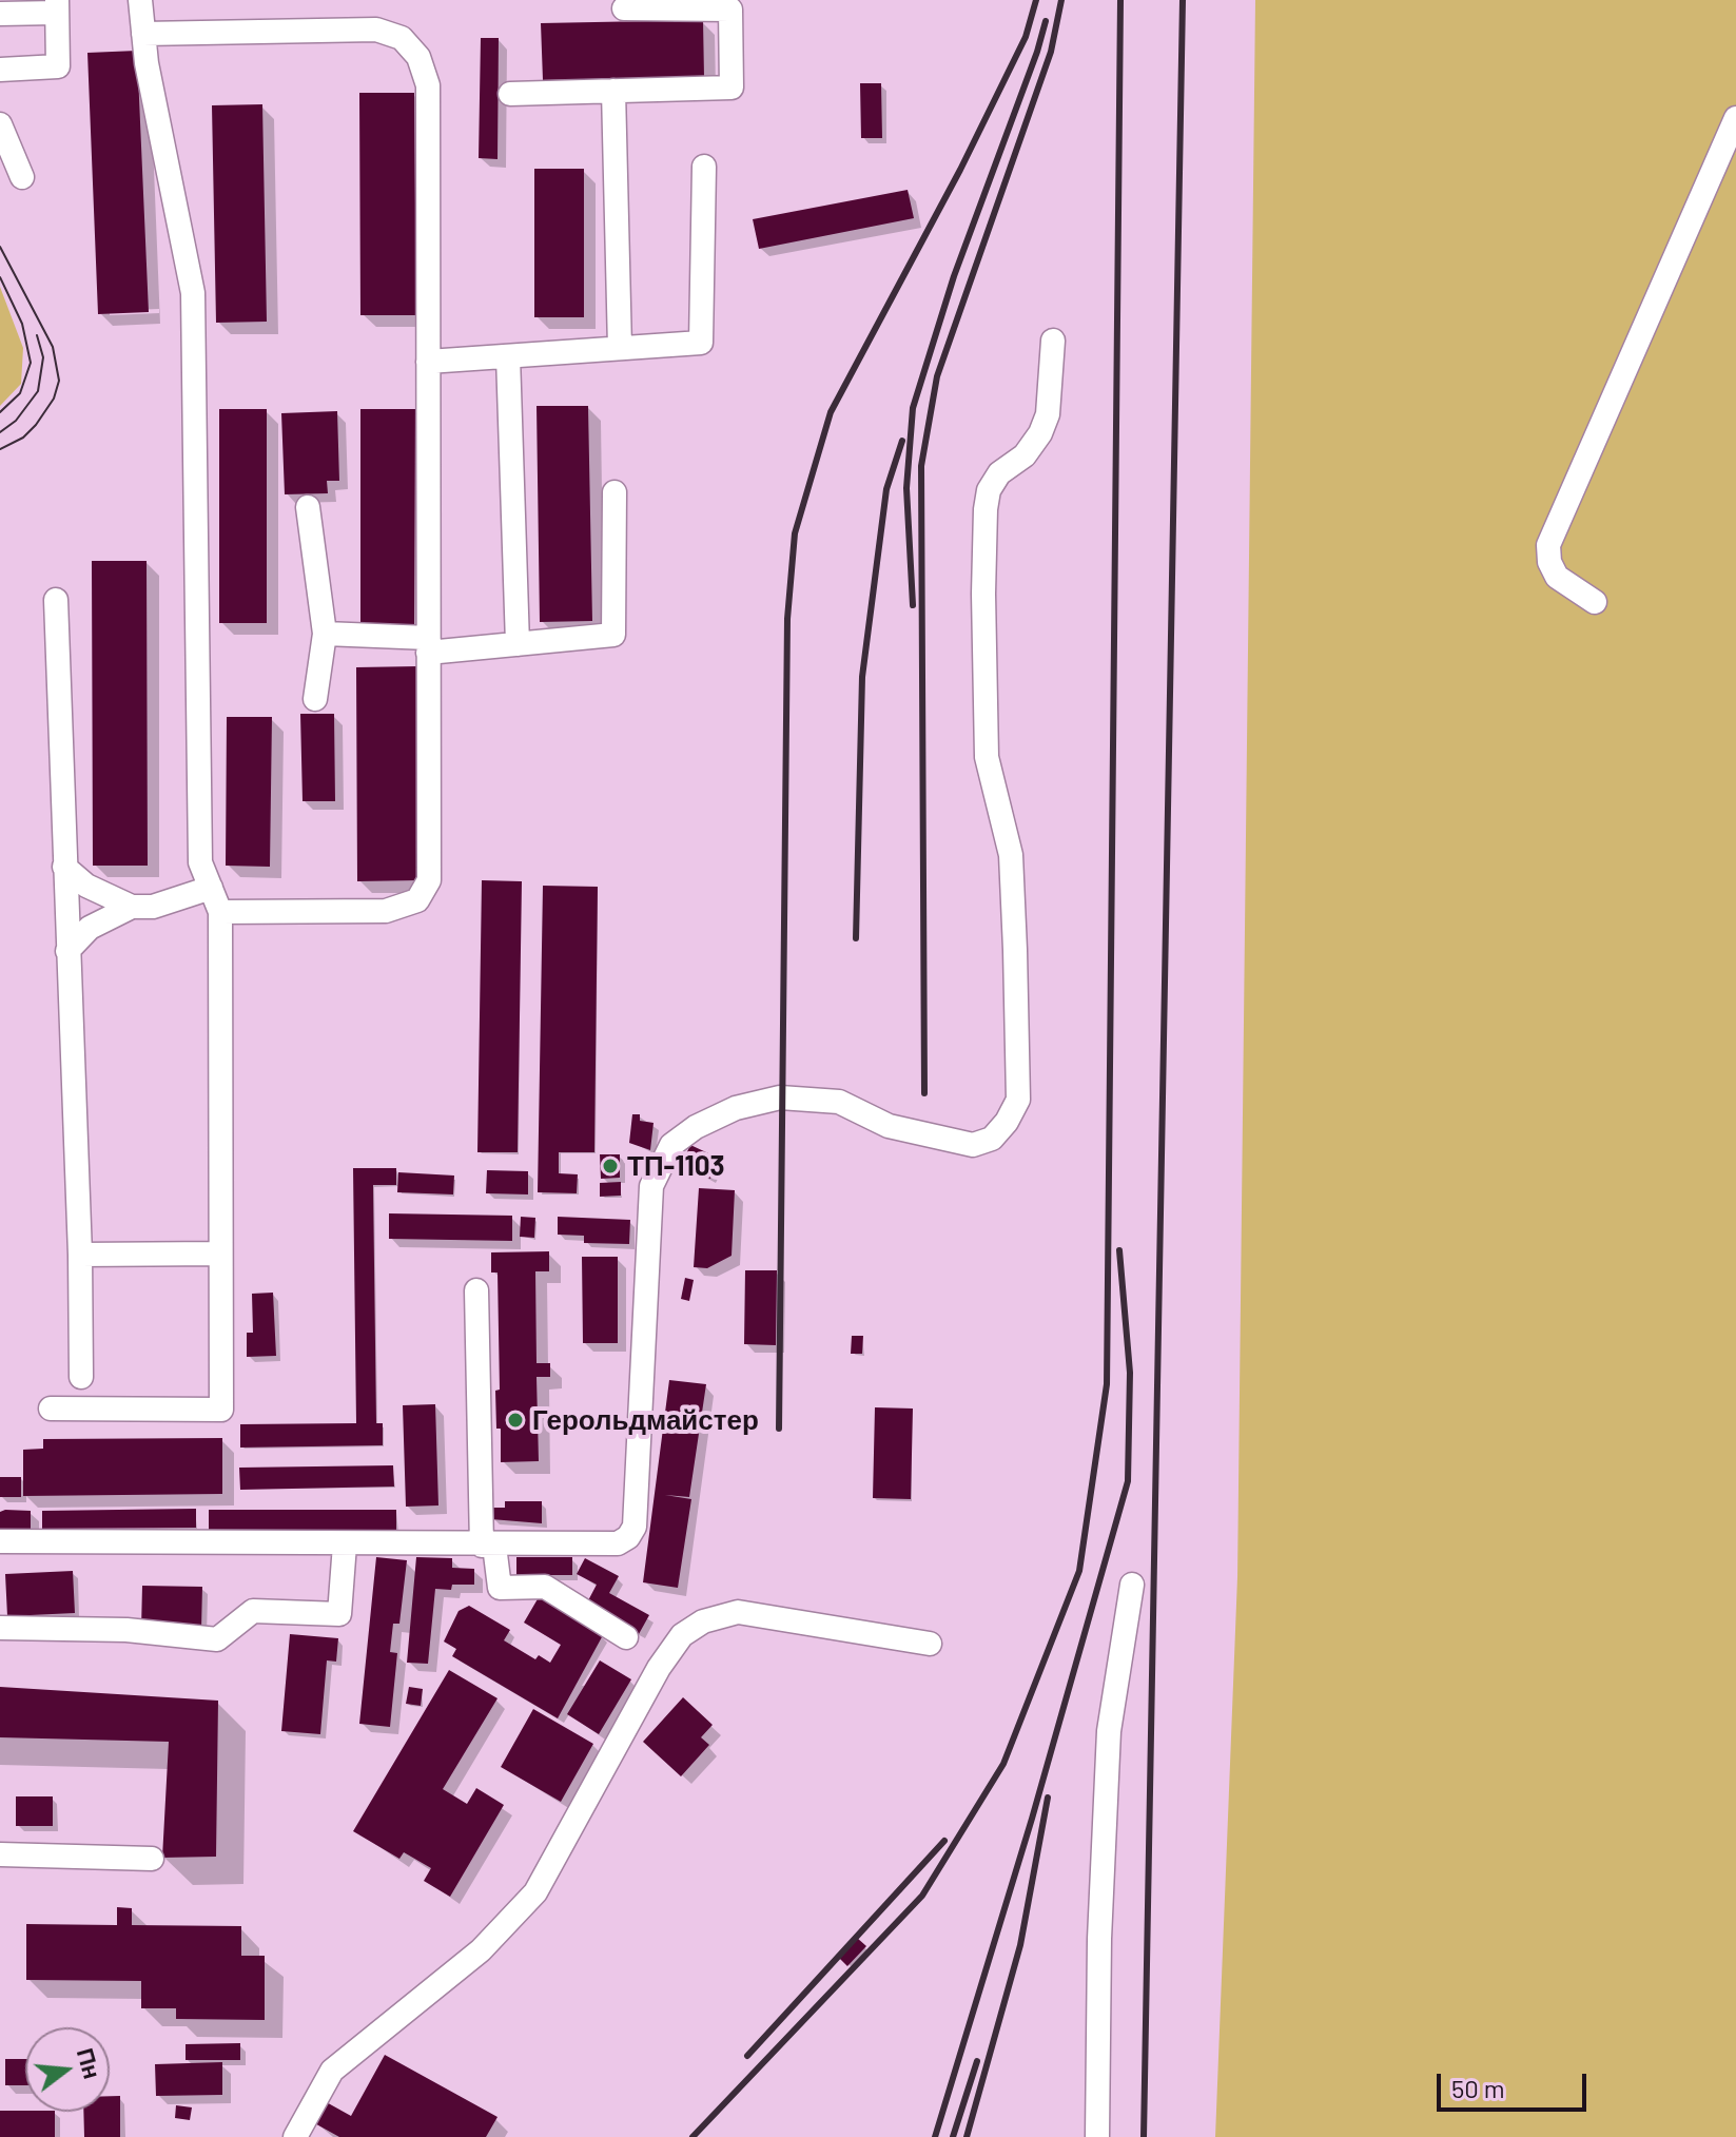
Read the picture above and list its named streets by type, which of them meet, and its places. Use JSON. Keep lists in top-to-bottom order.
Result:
{
  "places": ["ТП-1103", "Герольдмайстер"],
  "scale_bar": "50 m",
  "north": "right"
}
